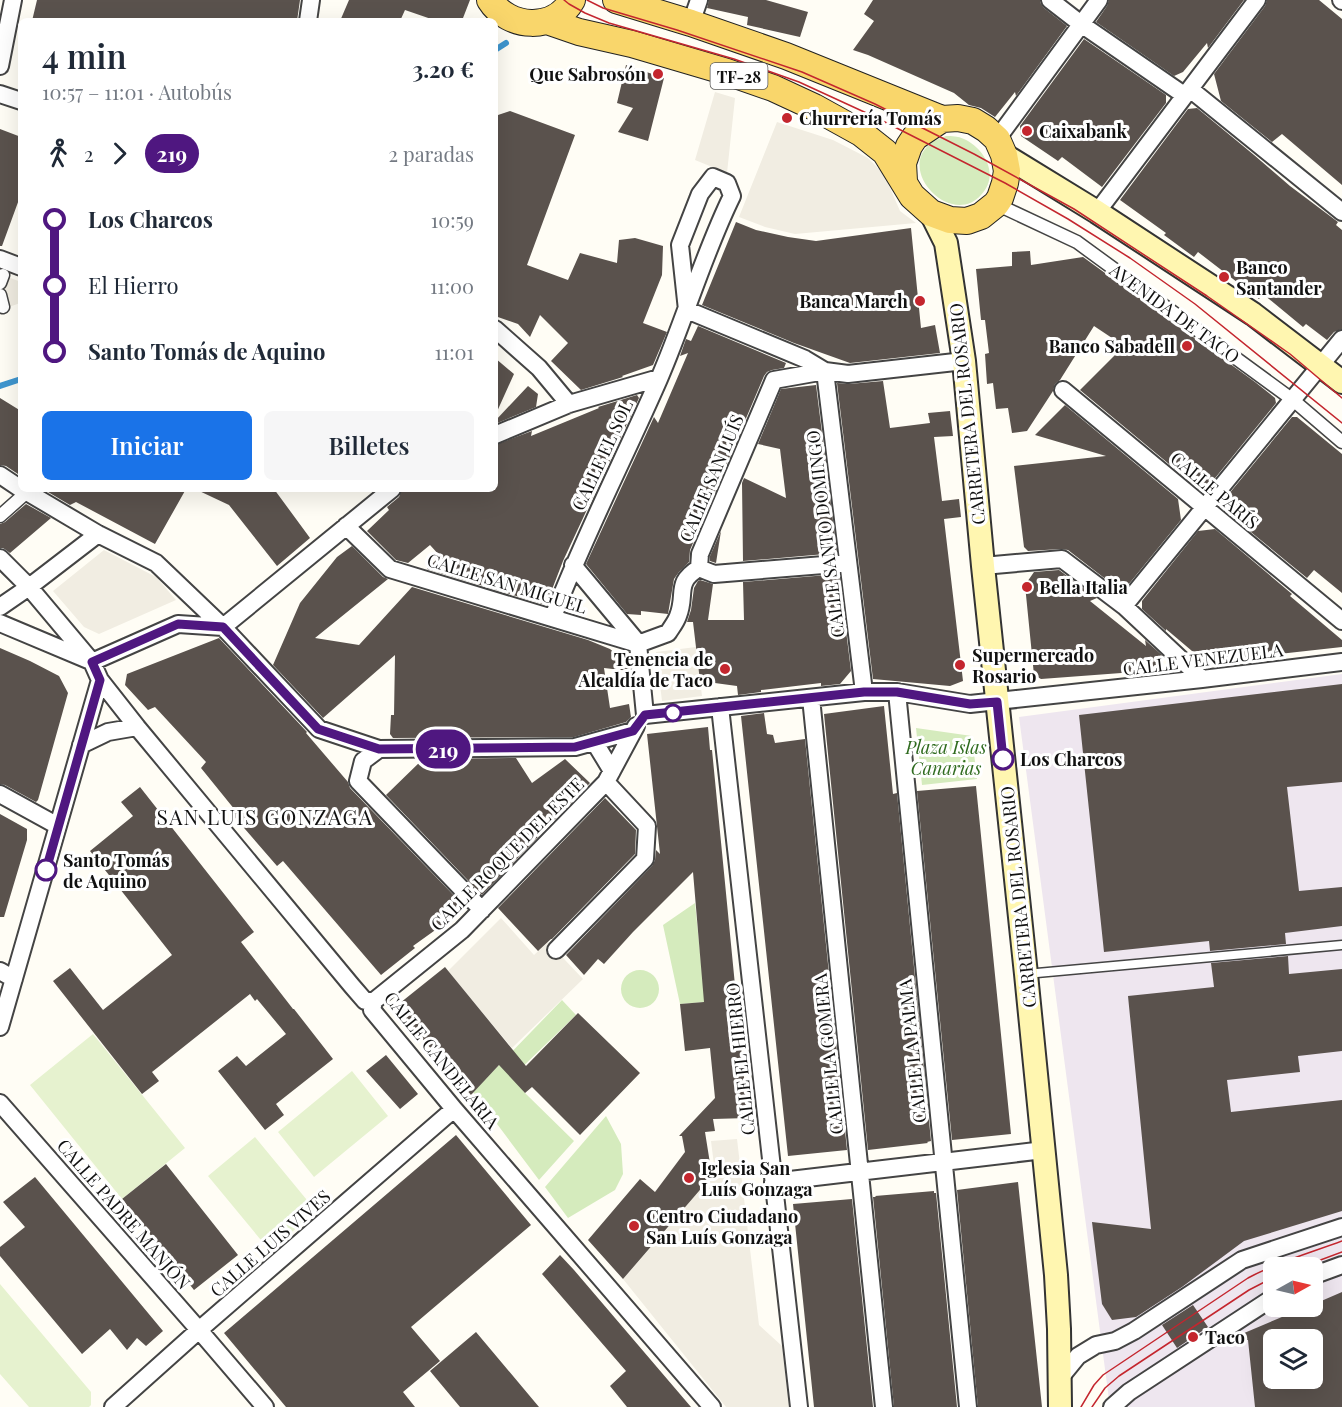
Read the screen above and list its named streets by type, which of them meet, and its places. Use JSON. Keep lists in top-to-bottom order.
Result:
{
  "streets": {
    "main road": ["TF-28", "CARRETERA DEL ROSARIO"],
    "street": [
      "AVENIDA DE TACO",
      "CALLE EL SOL",
      "CALLE SAN LUÍS",
      "CALLE PARÍS",
      "CALLE SANTO DOMINGO",
      "CALLE SAN MIGUEL",
      "CALLE VENEZUELA",
      "CALLE ROQUE DEL ESTE",
      "CALLE LA PALMA",
      "CALLE LA GOMERA",
      "CALLE EL HIERRO",
      "CALLE CANDELARIA",
      "CALLE PADRE MANJÓN",
      "CALLE LUIS VIVES"
    ]
  },
  "crossings": [
    ["TF-28", "AVENIDA DE TACO"],
    ["TF-28", "CARRETERA DEL ROSARIO"],
    ["AVENIDA DE TACO", "CARRETERA DEL ROSARIO"],
    ["CARRETERA DEL ROSARIO", "CALLE VENEZUELA"],
    ["CALLE EL SOL", "CALLE SAN MIGUEL"],
    ["CALLE SAN LUÍS", "CALLE SANTO DOMINGO"],
    ["CALLE SANTO DOMINGO", "CALLE VENEZUELA"],
    ["CALLE VENEZUELA", "CALLE ROQUE DEL ESTE"],
    ["CALLE VENEZUELA", "CALLE LA PALMA"],
    ["CALLE VENEZUELA", "CALLE LA GOMERA"],
    ["CALLE VENEZUELA", "CALLE EL HIERRO"],
    ["CALLE ROQUE DEL ESTE", "CALLE CANDELARIA"],
    ["CALLE CANDELARIA", "CALLE LUIS VIVES"],
    ["CALLE PADRE MANJÓN", "CALLE LUIS VIVES"]
  ],
  "districts": ["SAN LUIS GONZAGA"],
  "parks": ["Plaza Islas Canarias"],
  "places": [
    "Que Sabrosón",
    "Churrería Tomás",
    "Caixabank",
    "Banco Santander",
    "Banca March",
    "Banco Sabadell",
    "Bella Italia",
    "Supermercado Rosario",
    "Tenencia de Alcaldía de Taco",
    "Los Charcos",
    "Santo Tomás de Aquino",
    "Iglesia San Luís Gonzaga",
    "Centro Ciudadano San Luís Gonzaga",
    "Taco"
  ],
  "lines": ["bus line 219"],
  "north": "right",
  "page": {
    "on_map": "219",
    "heading": ["4 min", "10:57 – 11:01 · Autobús", "3.20 €"],
    "legs": ["2", "219", "2 paradas"],
    "list": [
      {
        "name": "Los Charcos",
        "value": "10:59"
      },
      {
        "name": "El Hierro",
        "value": "11:00"
      },
      {
        "name": "Santo Tomás de Aquino",
        "value": "11:01"
      }
    ],
    "buttons": ["Iniciar", "Billetes"]
  }
}
